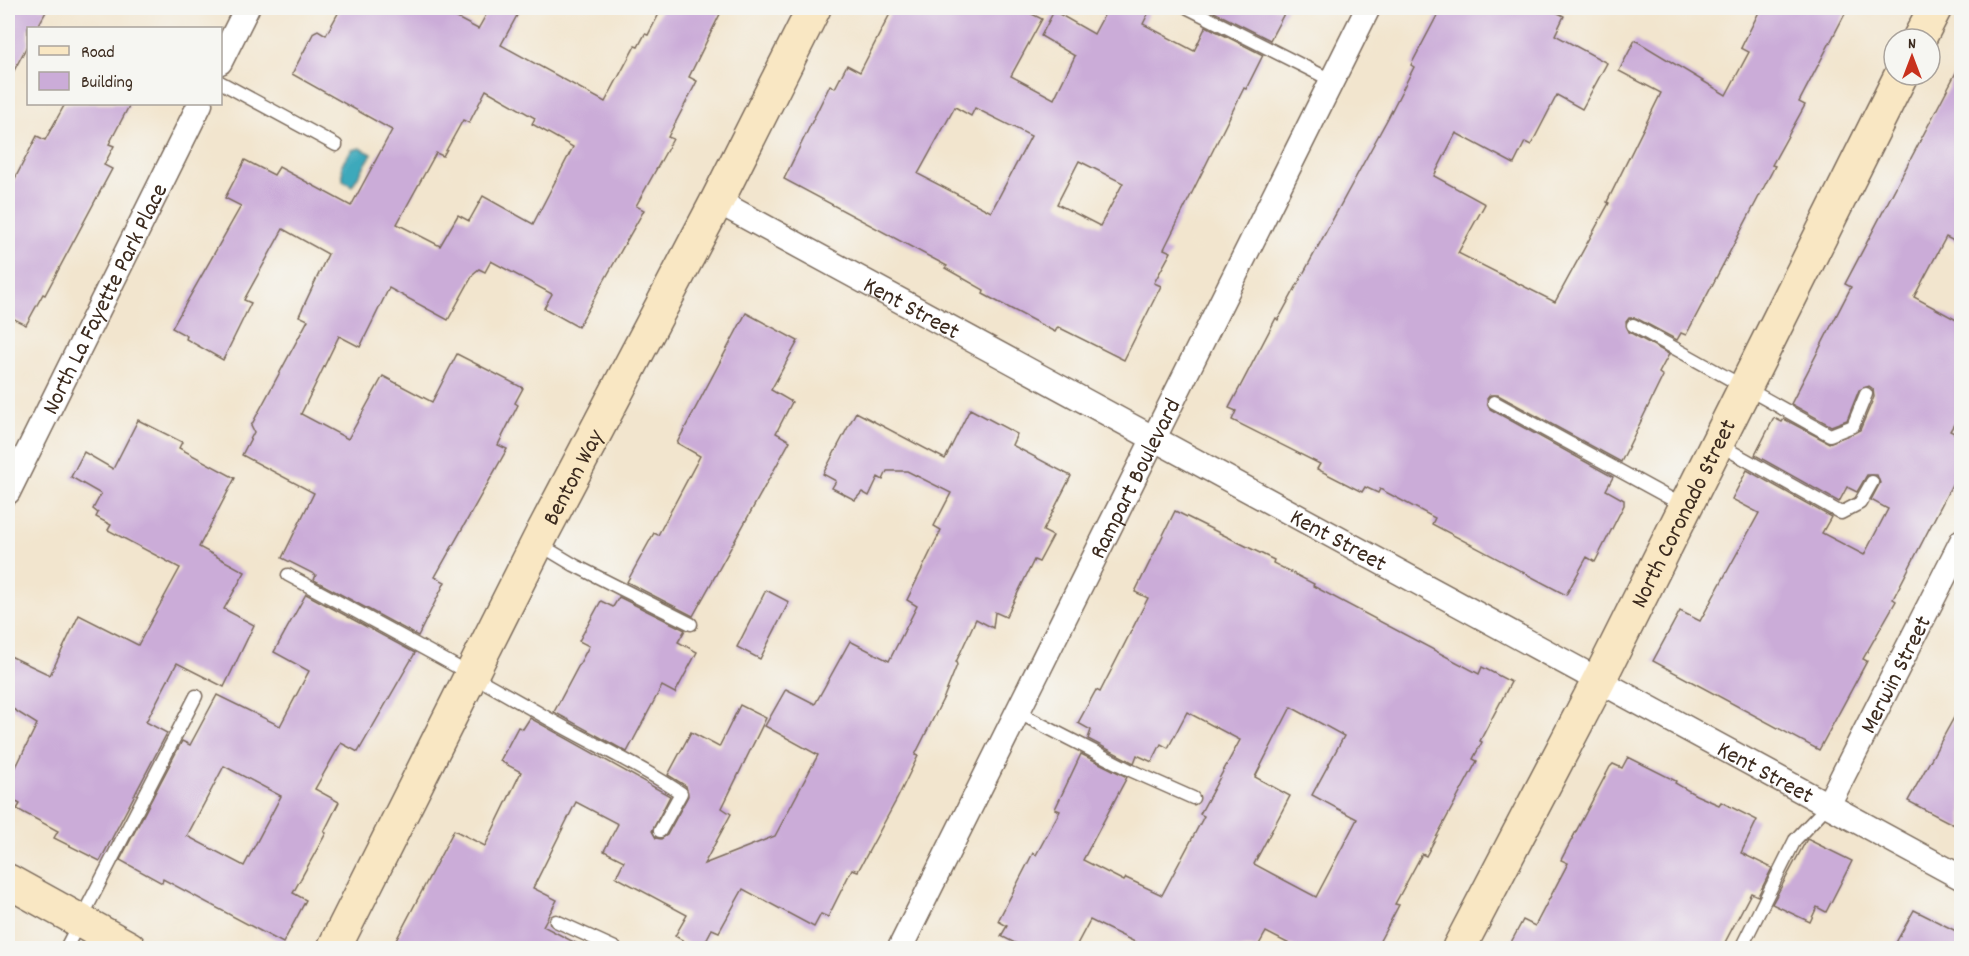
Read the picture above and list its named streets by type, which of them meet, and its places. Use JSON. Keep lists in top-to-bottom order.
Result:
{
  "streets": {
    "street": [
      "North La Fayette Park Place",
      "Kent Street",
      "Benton Way",
      "Rampart Boulevard",
      "North Coronado Street",
      "Merwin Street"
    ]
  },
  "crossings": [
    ["Kent Street", "Benton Way"],
    ["Kent Street", "Rampart Boulevard"],
    ["Kent Street", "North Coronado Street"],
    ["Kent Street", "Merwin Street"]
  ],
  "legend": ["Road", "Building"],
  "north": "top"
}
